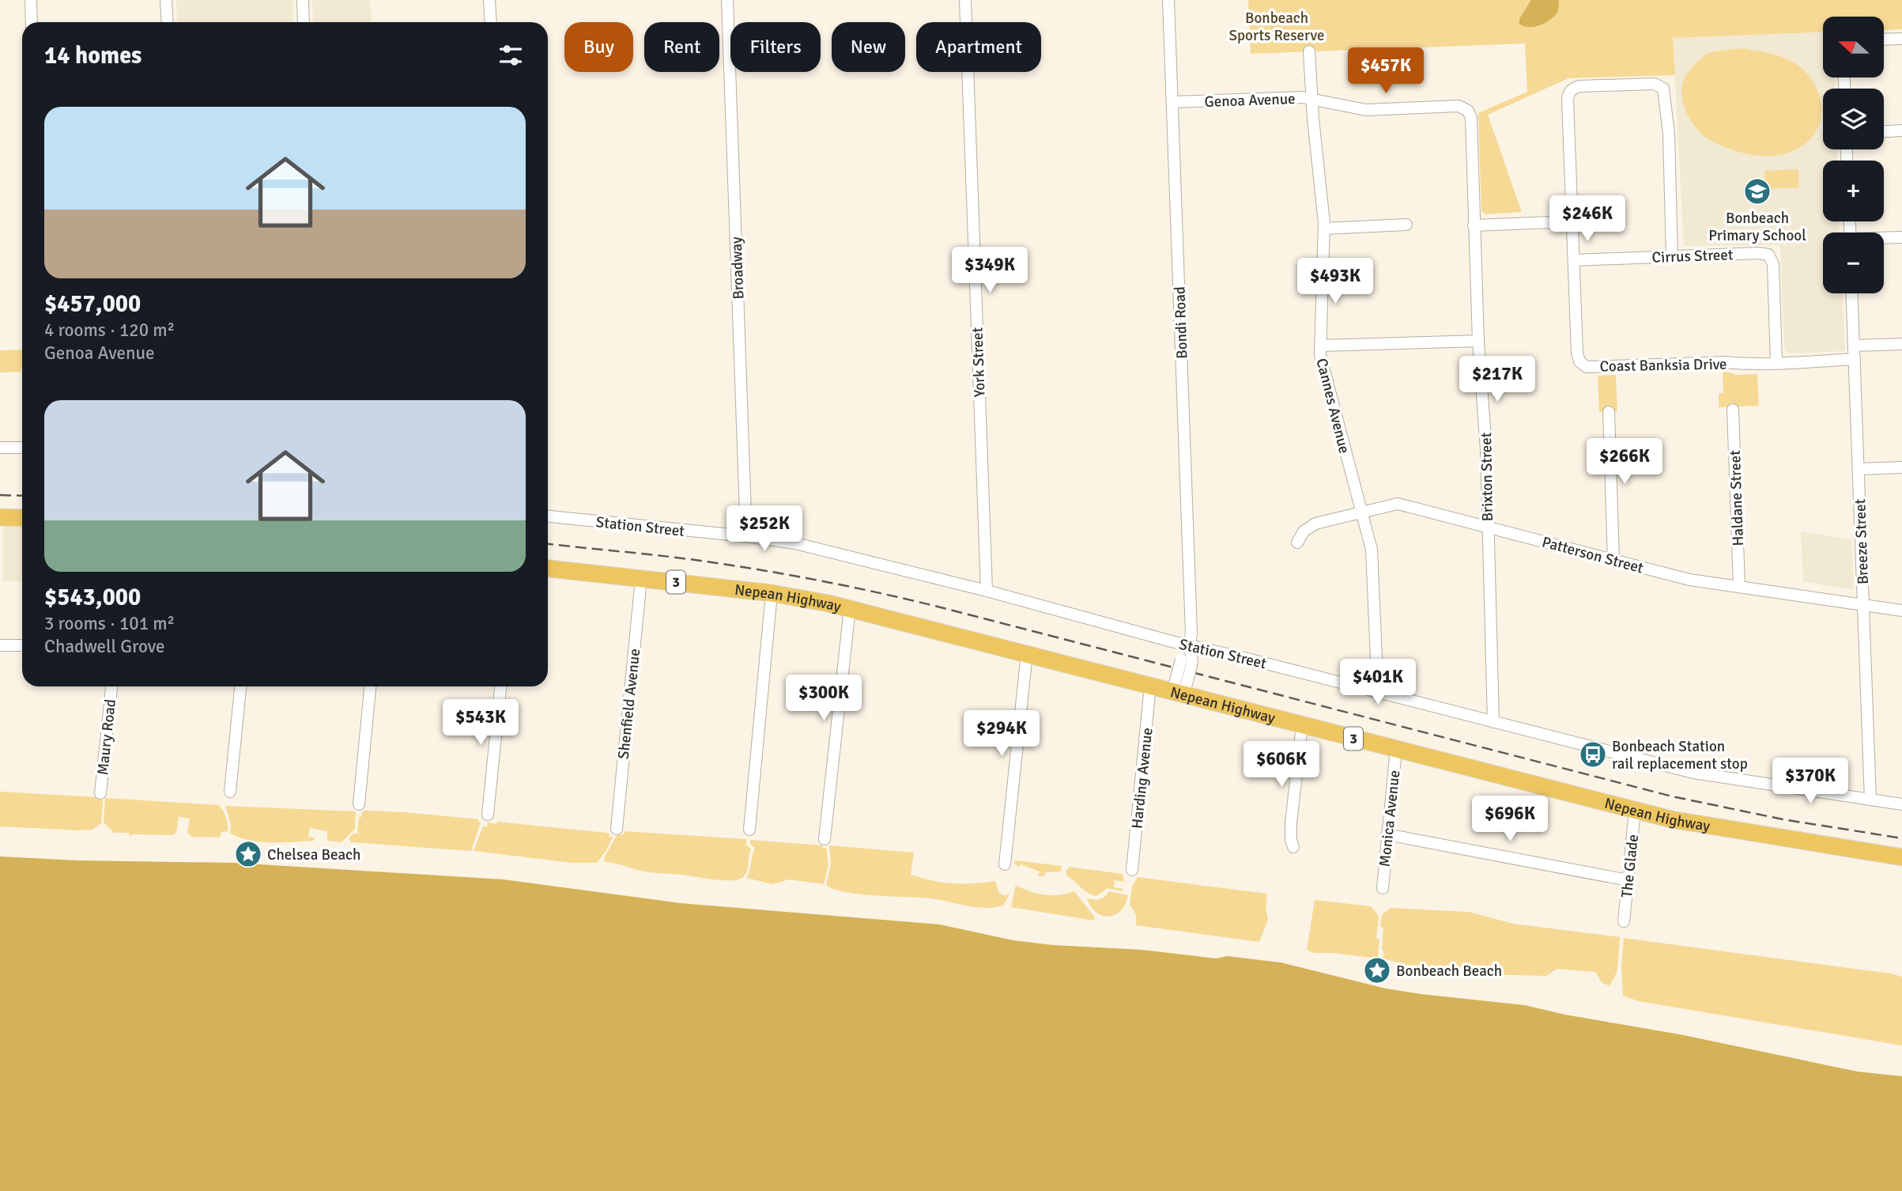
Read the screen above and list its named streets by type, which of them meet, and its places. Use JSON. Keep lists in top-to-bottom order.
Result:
{
  "streets": {
    "highway": ["3", "Nepean Highway"],
    "street": [
      "Genoa Avenue",
      "Cirrus Street",
      "Broadway",
      "Bondi Road",
      "York Street",
      "Coast Banksia Drive",
      "Cannes Avenue",
      "Brixton Street",
      "Haldane Street",
      "Station Street",
      "Breeze Street",
      "Patterson Street",
      "Shenfield Avenue",
      "Maury Road",
      "Harding Avenue",
      "Monica Avenue",
      "The Glade"
    ]
  },
  "crossings": [
    ["Genoa Avenue", "Bondi Road"],
    ["Genoa Avenue", "Cannes Avenue"],
    ["Genoa Avenue", "Brixton Street"],
    ["Cirrus Street", "Coast Banksia Drive"],
    ["Broadway", "Station Street"],
    ["Bondi Road", "Station Street"],
    ["York Street", "Station Street"],
    ["Coast Banksia Drive", "Breeze Street"],
    ["Cannes Avenue", "Station Street"],
    ["Cannes Avenue", "Patterson Street"],
    ["Brixton Street", "Station Street"],
    ["Brixton Street", "Patterson Street"],
    ["Haldane Street", "Patterson Street"],
    ["Station Street", "Breeze Street"],
    ["Breeze Street", "Patterson Street"],
    ["Nepean Highway", "Shenfield Avenue"],
    ["Nepean Highway", "Harding Avenue"],
    ["Nepean Highway", "Monica Avenue"],
    ["Nepean Highway", "The Glade"]
  ],
  "parks": ["Bonbeach Sports Reserve"],
  "places": {
    "school or university": ["Bonbeach Primary School"],
    "bus stop": ["Bonbeach Station rail replacement stop"],
    "place": ["Chelsea Beach", "Bonbeach Beach"]
  },
  "north": "left",
  "page": {
    "map_buttons": ["+", "−"],
    "chip": [
      "Buy",
      "Rent",
      "Filters",
      "New",
      "Apartment"
    ],
    "heading": "14 homes",
    "price": [
      "$457K",
      "$246K",
      "$349K",
      "$493K",
      "$217K",
      "$266K",
      "$252K",
      "$401K",
      "$300K",
      "$543K",
      "$294K",
      "$606K",
      "$370K",
      "$696K"
    ],
    "list": [
      {
        "name": "$457,000",
        "note": "4 rooms · 120 m² · Genoa Avenue"
      },
      {
        "name": "$543,000",
        "note": "3 rooms · 101 m² · Chadwell Grove"
      }
    ]
  }
}
